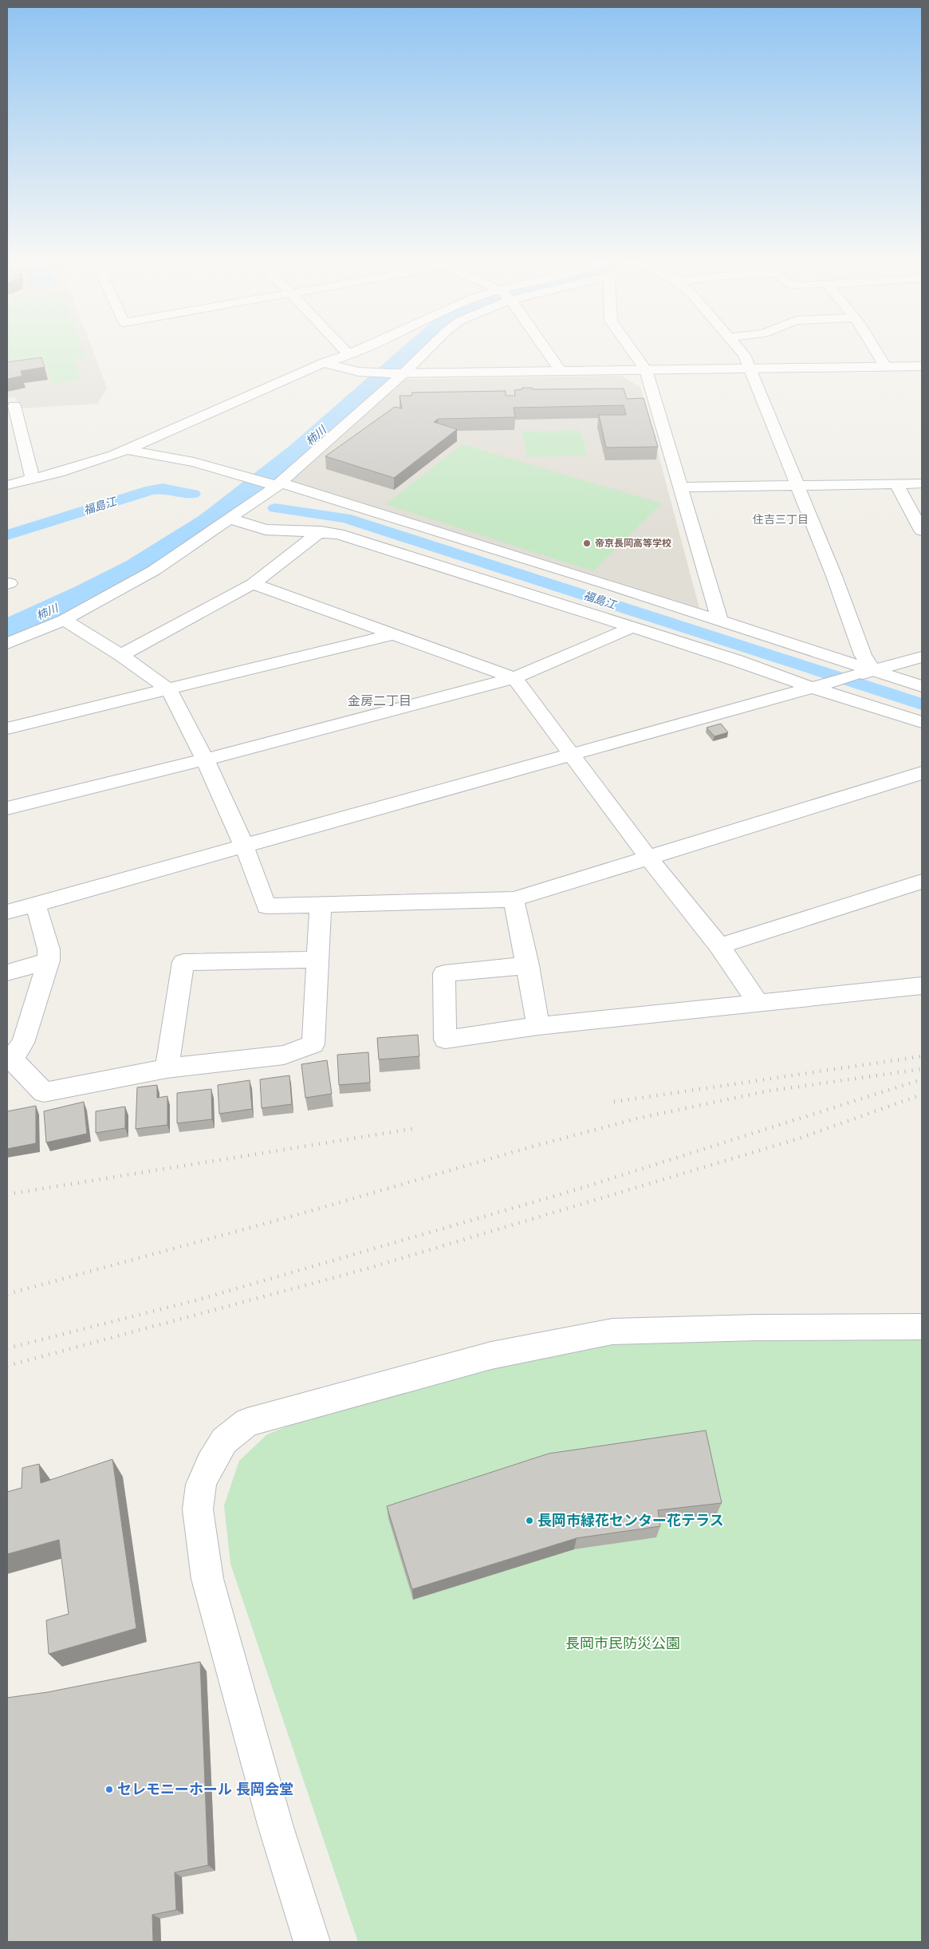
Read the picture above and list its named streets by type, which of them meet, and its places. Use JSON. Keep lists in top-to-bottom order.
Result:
{
  "districts": ["住吉三丁目", "金房二丁目"],
  "water": ["柿川", "福島江"],
  "parks": ["長岡市民防災公園"],
  "places": ["帝京長岡高等学校", "長岡市緑花センター花テラス", "セレモニーホール 長岡会堂"]
}
